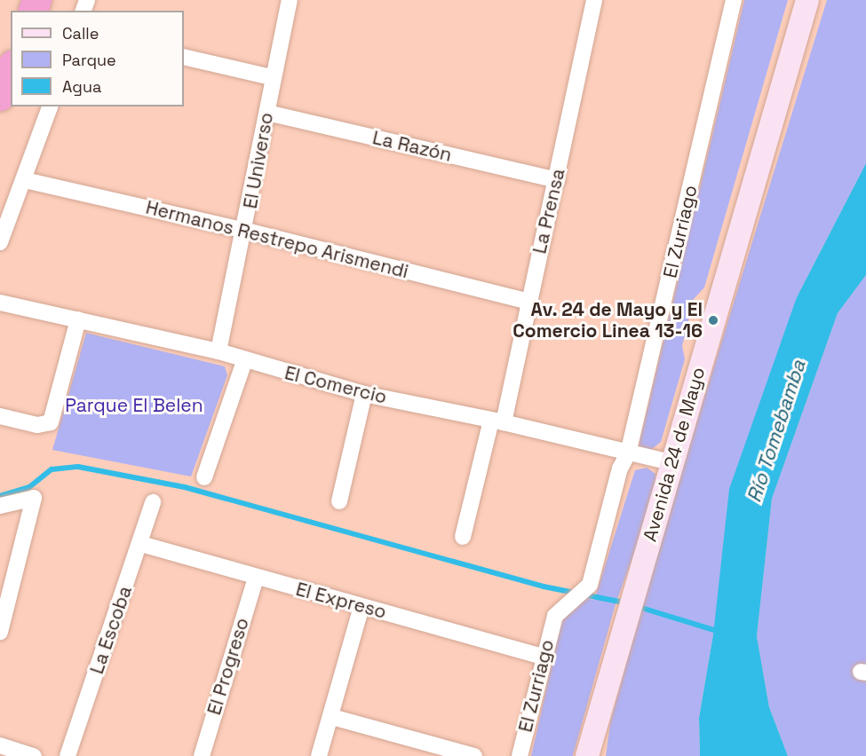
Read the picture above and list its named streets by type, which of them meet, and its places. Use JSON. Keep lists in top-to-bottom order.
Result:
{
  "streets": {
    "main road": ["Avenida 24 de Mayo"],
    "street": [
      "La Razón",
      "El Universo",
      "La Prensa",
      "El Zurriago",
      "Hermanos Restrepo Arismendi",
      "El Comercio",
      "El Expreso",
      "La Escoba",
      "El Progreso"
    ]
  },
  "crossings": [
    ["La Razón", "El Universo"],
    ["La Razón", "La Prensa"],
    ["El Universo", "Hermanos Restrepo Arismendi"],
    ["El Universo", "El Comercio"],
    ["La Prensa", "Hermanos Restrepo Arismendi"],
    ["La Prensa", "El Comercio"],
    ["El Zurriago", "El Comercio"],
    ["El Zurriago", "El Expreso"],
    ["El Comercio", "Avenida 24 de Mayo"],
    ["El Expreso", "La Escoba"],
    ["El Expreso", "El Progreso"]
  ],
  "water": ["Río Tomebamba"],
  "parks": ["Parque El Belen"],
  "places": ["Av. 24 de Mayo y El Comercio Linea 13-16"],
  "legend": ["Calle", "Parque", "Agua"]
}
